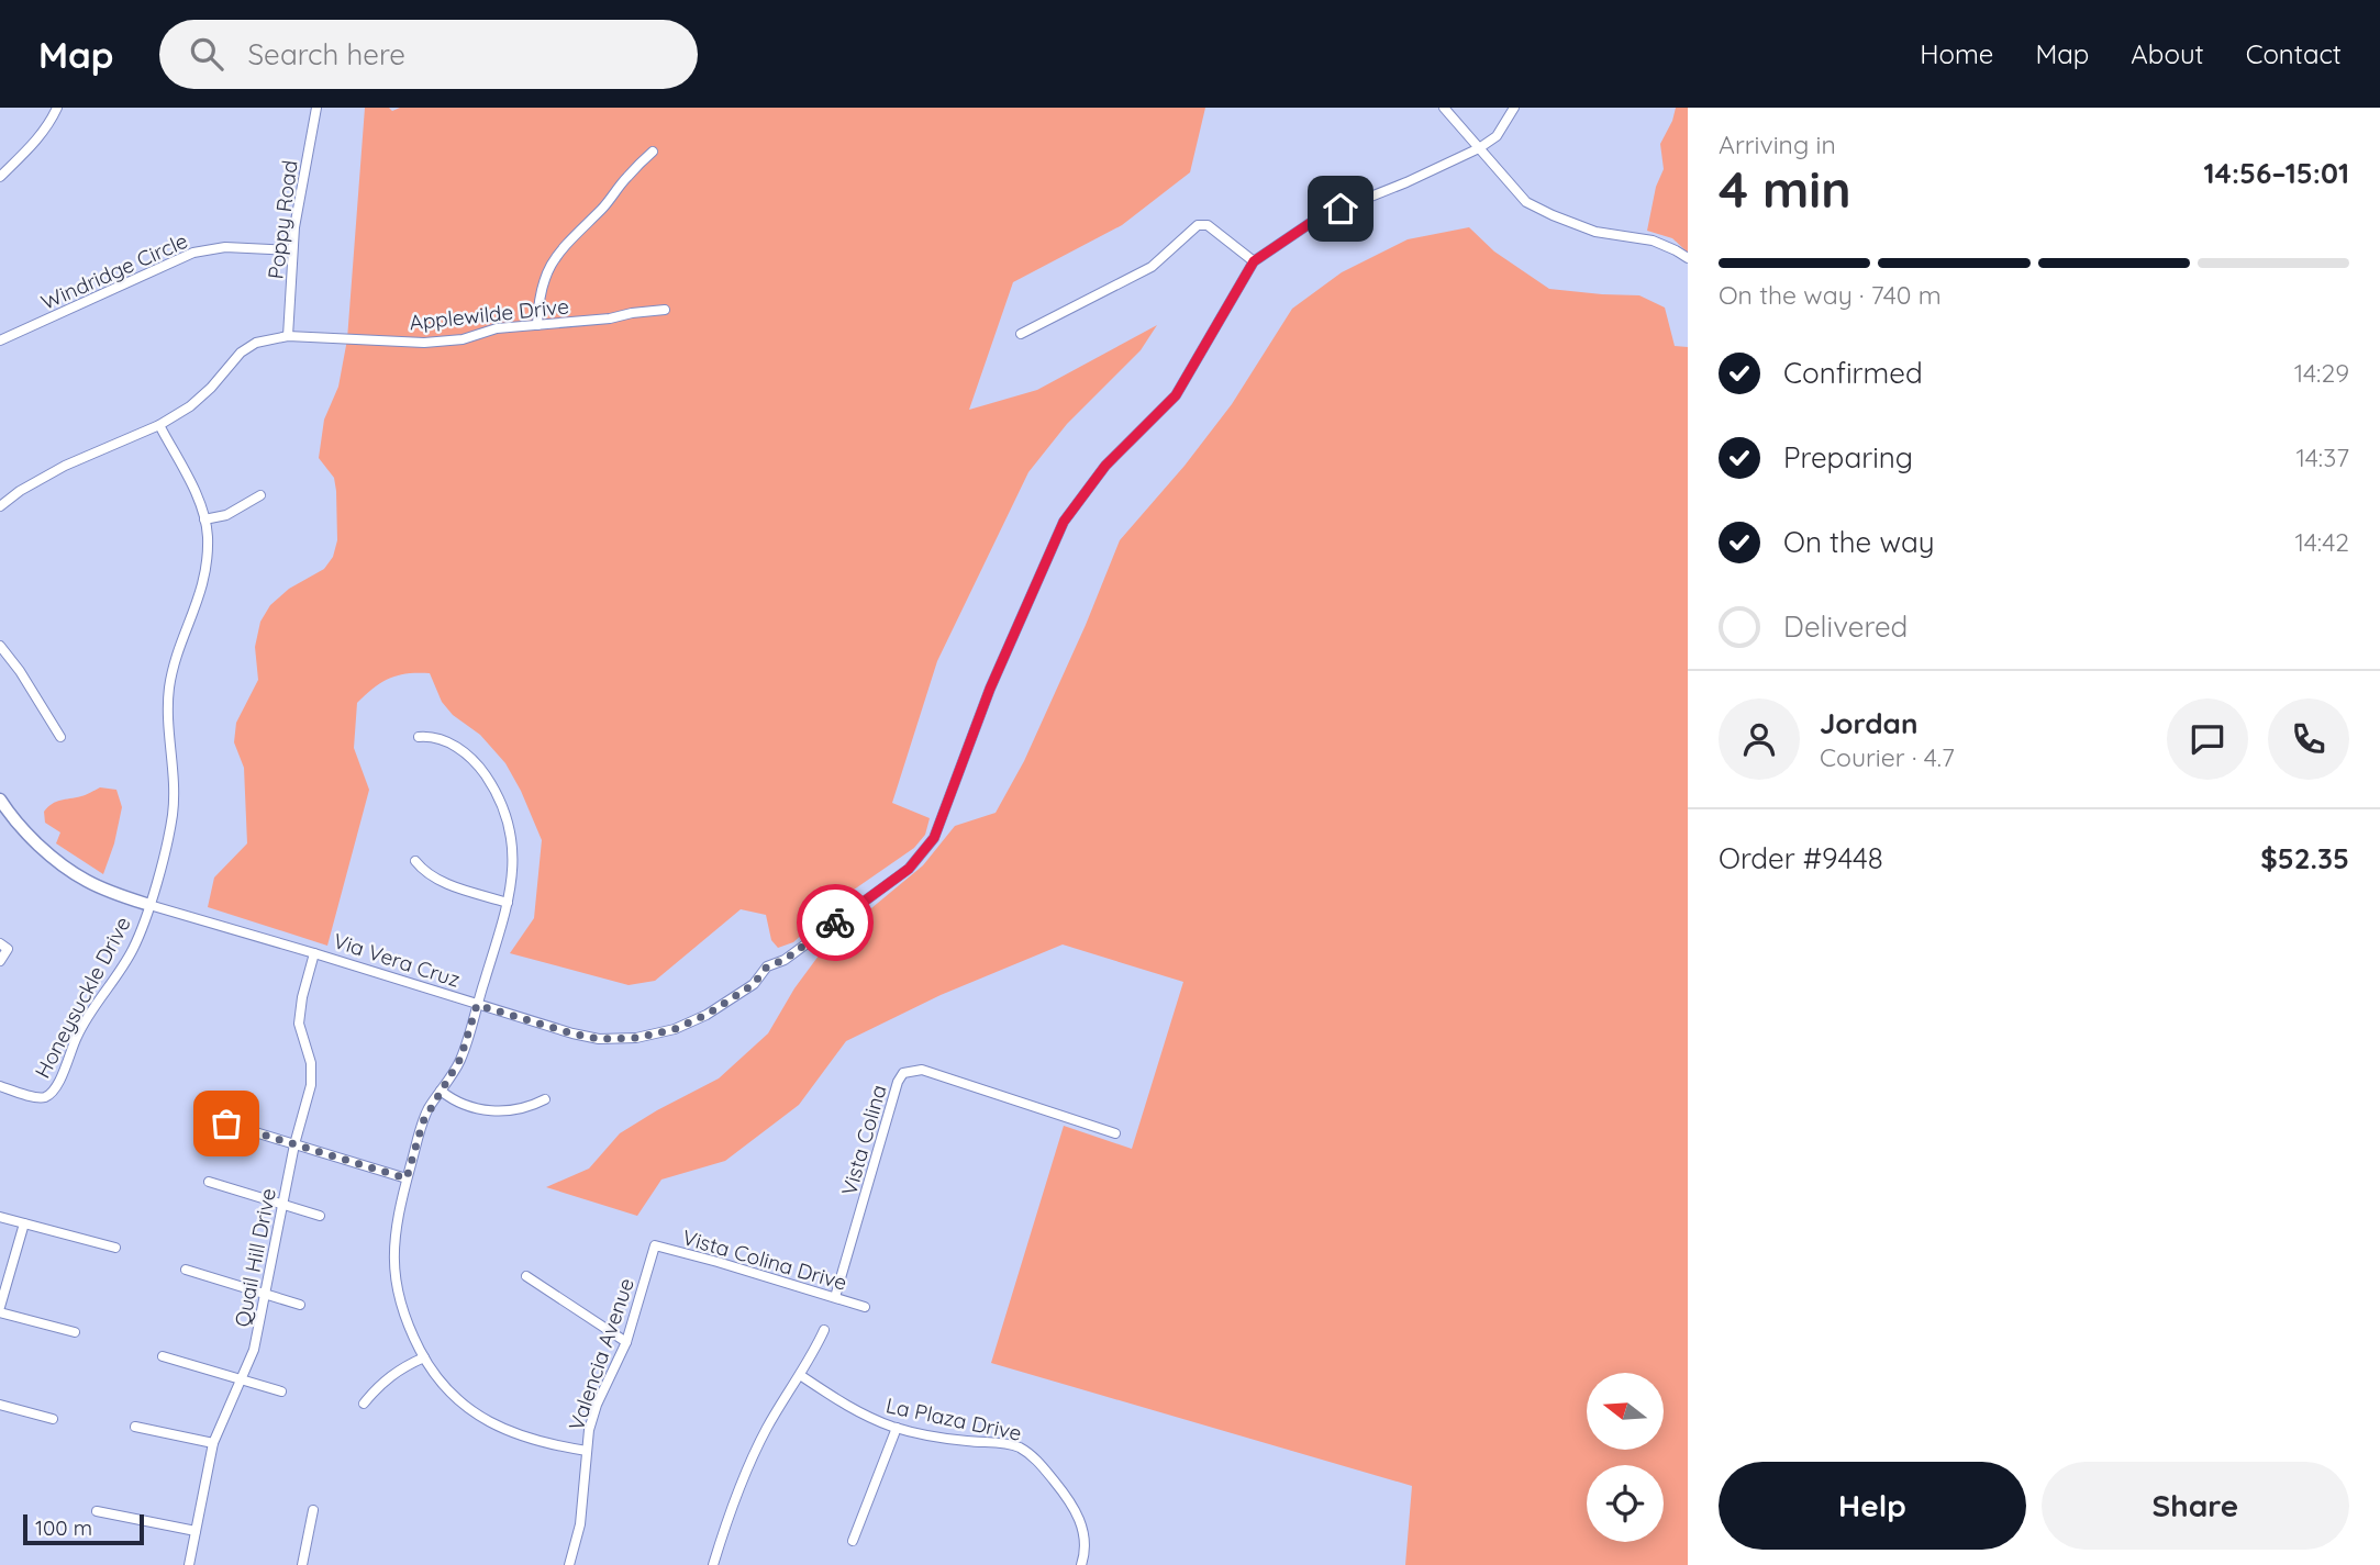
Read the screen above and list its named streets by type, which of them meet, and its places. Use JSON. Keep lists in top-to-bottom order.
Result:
{
  "streets": {
    "street": [
      "Poppy Road",
      "Windridge Circle",
      "Applewilde Drive",
      "Via Vera Cruz",
      "Honeysuckle Drive",
      "Vista Colina",
      "Quail Hill Drive",
      "Vista Colina Drive",
      "Valencia Avenue",
      "La Plaza Drive"
    ]
  },
  "crossings": [
    ["Poppy Road", "Windridge Circle"],
    ["Poppy Road", "Applewilde Drive"],
    ["Applewilde Drive", "Honeysuckle Drive"],
    ["Via Vera Cruz", "Honeysuckle Drive"],
    ["Via Vera Cruz", "Quail Hill Drive"],
    ["Vista Colina", "Vista Colina Drive"],
    ["Vista Colina Drive", "Valencia Avenue"]
  ],
  "scale_bar": "100 m",
  "north": "left",
  "page": {
    "header": "Map",
    "search": "Search here",
    "nav": [
      "Home",
      "Map",
      "About",
      "Contact"
    ],
    "heading": ["4 min", "Arriving in", "14:56–15:01"],
    "panel": [
      "Jordan",
      "Courier · 4.7",
      "Order #9448",
      "$52.35"
    ],
    "bar": "On the way · 740 m",
    "list": [
      ["Confirmed", "14:29"],
      ["Preparing", "14:37"],
      ["On the way", "14:42"],
      "Delivered"
    ],
    "buttons": ["Help", "Share"],
    "scale": "100 m"
  }
}
